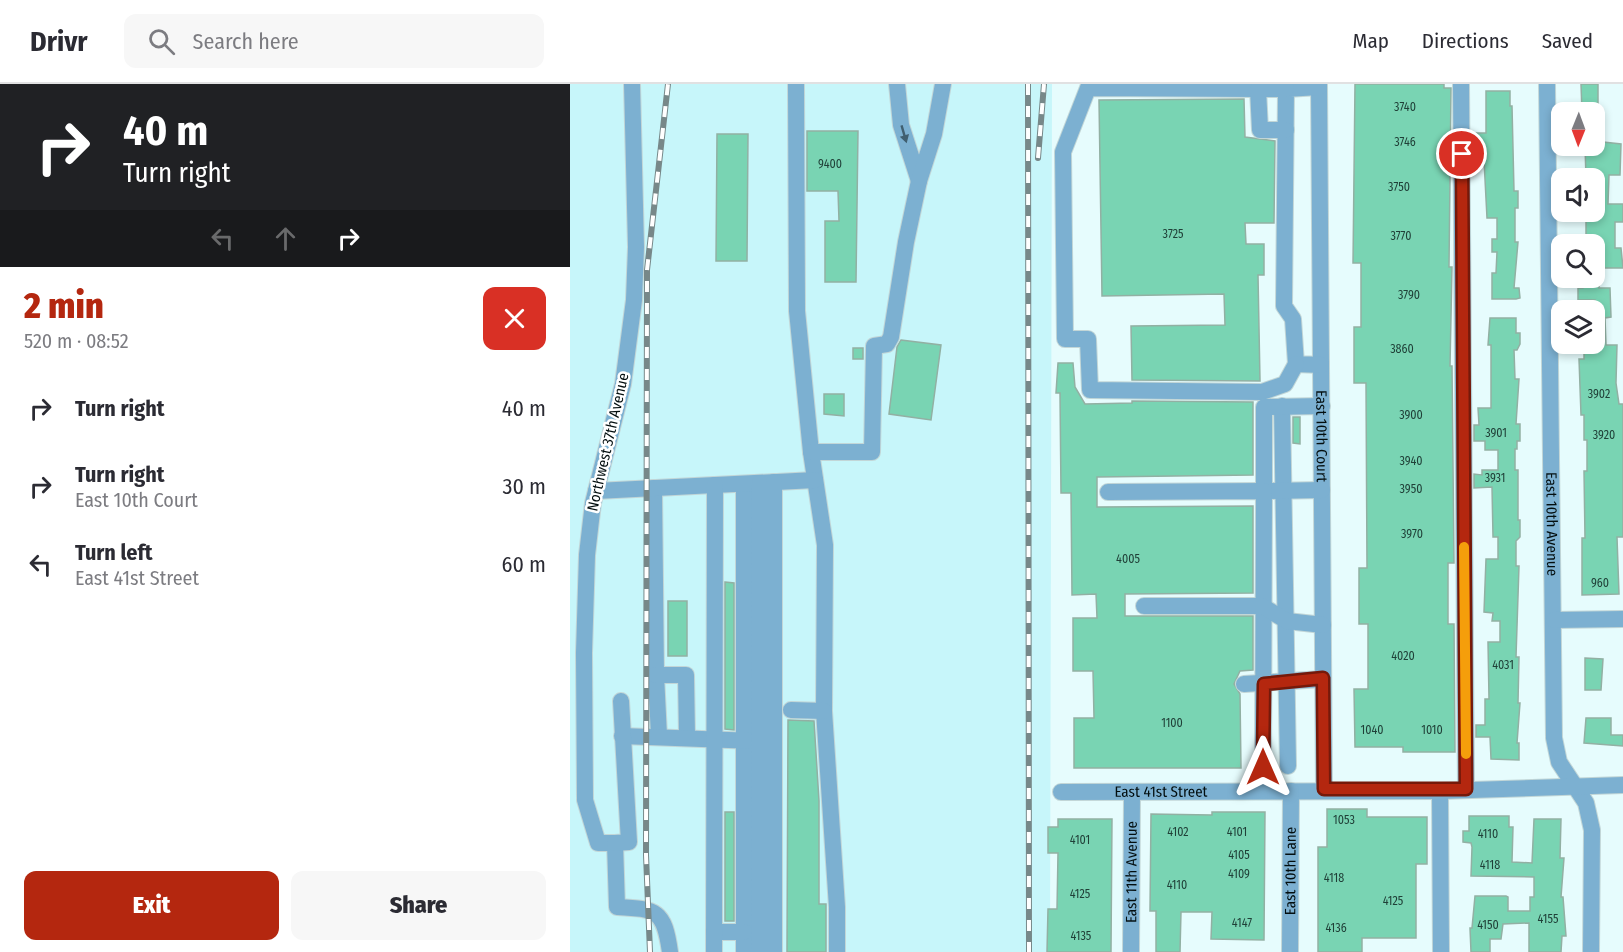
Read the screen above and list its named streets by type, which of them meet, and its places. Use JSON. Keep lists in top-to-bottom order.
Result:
{
  "streets": {
    "street": [
      "East 10th Court",
      "Northwest 37th Avenue",
      "East 10th Avenue",
      "East 41st Street",
      "East 11th Avenue",
      "East 10th Lane"
    ]
  },
  "crossings": [
    ["East 10th Court", "East 41st Street"],
    ["East 10th Avenue", "East 41st Street"],
    ["East 41st Street", "East 11th Avenue"],
    ["East 41st Street", "East 10th Lane"]
  ],
  "house_numbers": [
    "3740",
    "3746",
    "9400",
    "3750",
    "3725",
    "3770",
    "3790",
    "3860",
    "3902",
    "3900",
    "3901",
    "3920",
    "3940",
    "3931",
    "3950",
    "3970",
    "4005",
    "960",
    "4020",
    "4031",
    "1100",
    "1040",
    "1010",
    "1053",
    "4102",
    "4101",
    "4110",
    "4101",
    "4105",
    "4118",
    "4109",
    "4118",
    "4110",
    "4125",
    "4125",
    "4155",
    "4147",
    "4150",
    "4136",
    "4135"
  ],
  "north": "bottom",
  "page": {
    "header": "Drivr",
    "search": "Search here",
    "nav": ["Map", "Directions", "Saved"],
    "turn": ["40 m", "Turn right"],
    "heading": ["2 min", "520 m · 08:52"],
    "list": [
      {
        "name": "Turn right",
        "value": "40 m"
      },
      {
        "name": "Turn right",
        "note": "East 10th Court",
        "value": "30 m"
      },
      {
        "name": "Turn left",
        "note": "East 41st Street",
        "value": "60 m"
      }
    ],
    "buttons": ["Exit", "Share"]
  }
}
